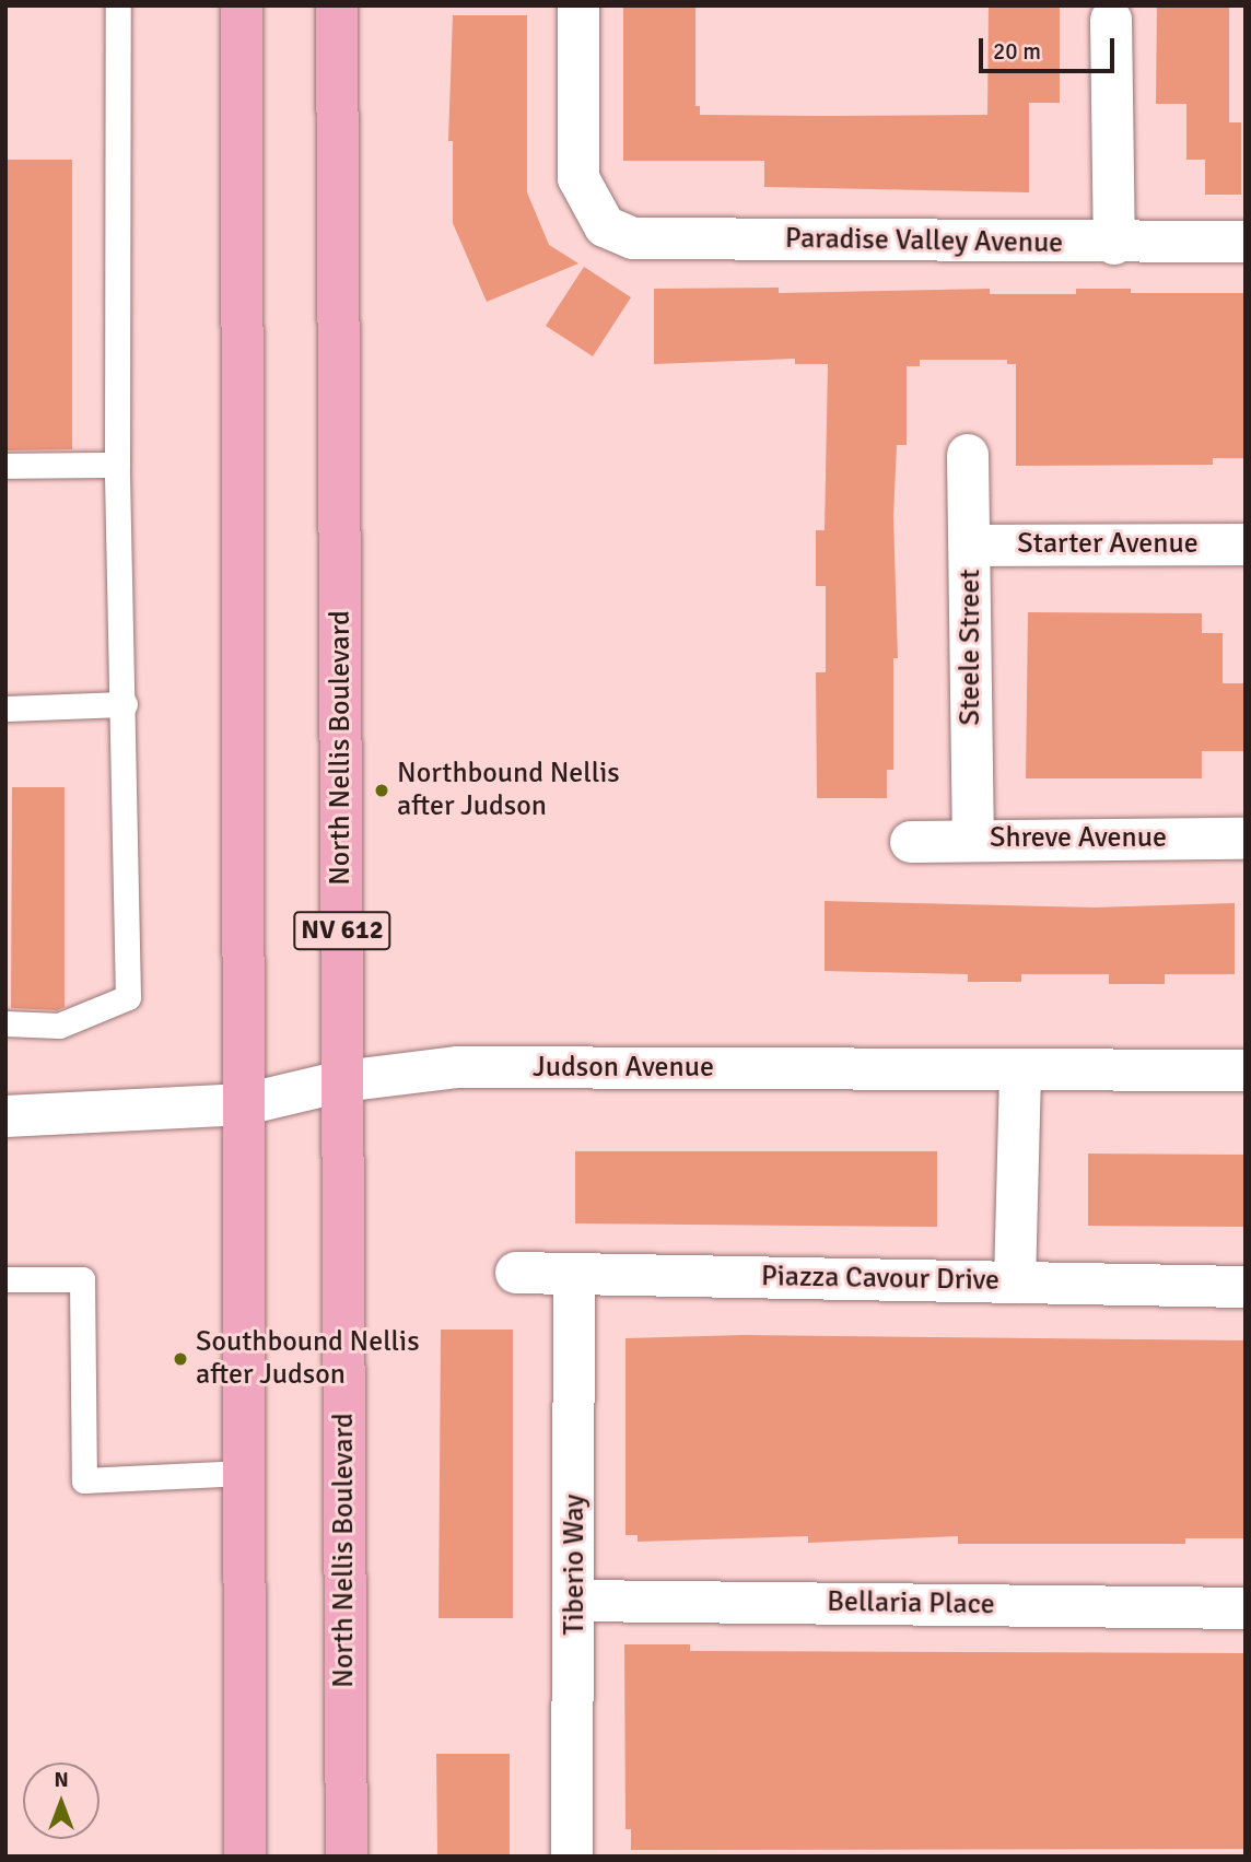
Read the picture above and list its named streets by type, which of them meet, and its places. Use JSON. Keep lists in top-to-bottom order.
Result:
{
  "streets": {
    "main road": ["North Nellis Boulevard", "NV 612"],
    "street": [
      "Paradise Valley Avenue",
      "Starter Avenue",
      "Steele Street",
      "Shreve Avenue",
      "Judson Avenue",
      "Piazza Cavour Drive",
      "Tiberio Way",
      "Bellaria Place"
    ]
  },
  "crossings": [
    ["Starter Avenue", "Steele Street"],
    ["Steele Street", "Shreve Avenue"],
    ["North Nellis Boulevard", "Judson Avenue"],
    ["Piazza Cavour Drive", "Tiberio Way"],
    ["Tiberio Way", "Bellaria Place"]
  ],
  "places": ["Northbound Nellis after Judson", "Southbound Nellis after Judson"],
  "scale_bar": "20 m",
  "north": "top"
}
